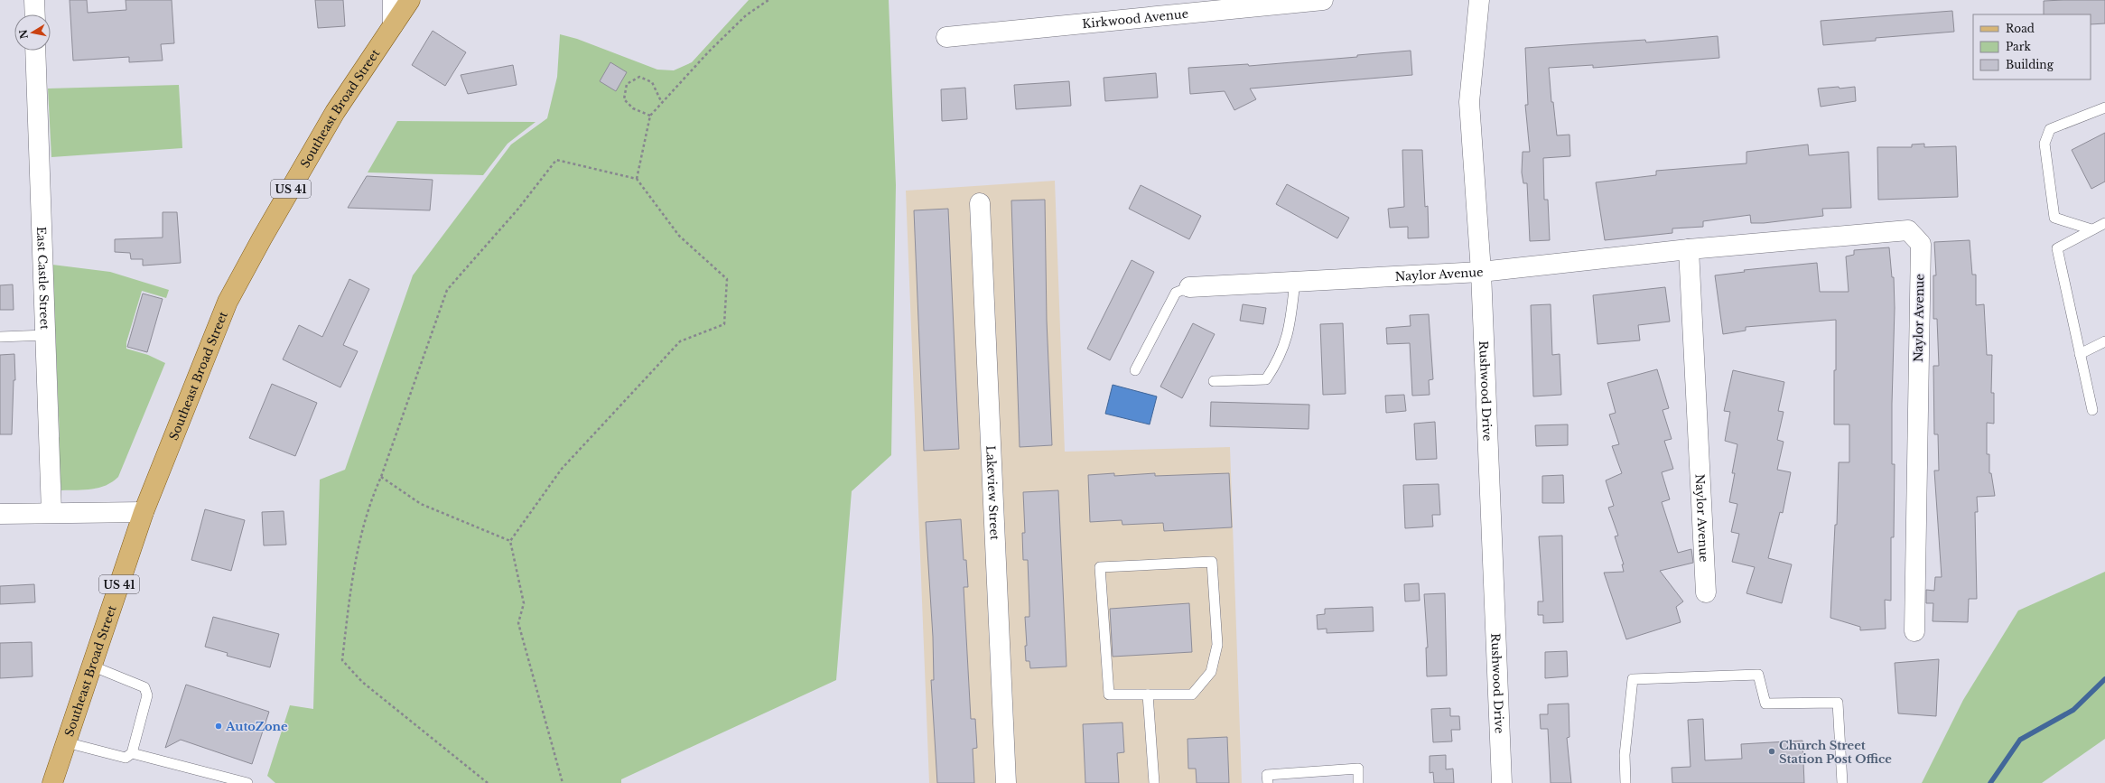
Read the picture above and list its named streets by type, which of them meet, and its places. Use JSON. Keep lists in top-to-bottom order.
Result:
{
  "streets": {
    "main road": ["Southeast Broad Street", "US 41"],
    "street": [
      "Kirkwood Avenue",
      "Naylor Avenue",
      "East Castle Street",
      "Rushwood Drive",
      "Lakeview Street"
    ]
  },
  "crossings": [
    ["Naylor Avenue", "Rushwood Drive"]
  ],
  "places": ["AutoZone", "Church Street Station Post Office"],
  "legend": ["Road", "Park", "Building"],
  "north": "left"
}
